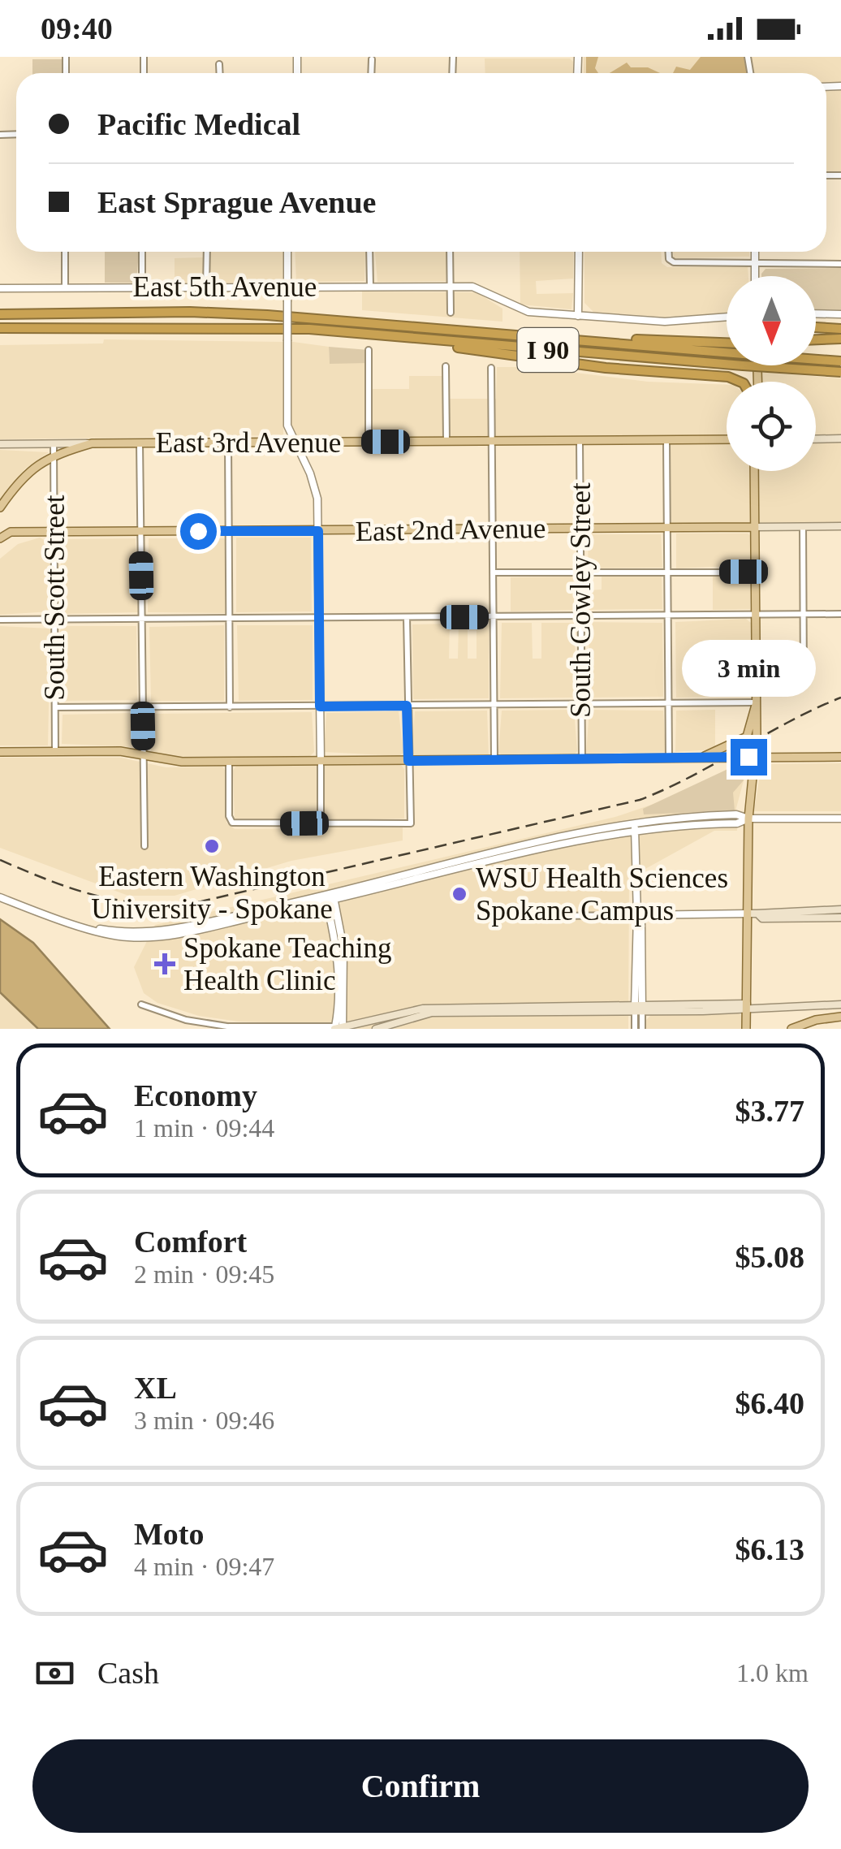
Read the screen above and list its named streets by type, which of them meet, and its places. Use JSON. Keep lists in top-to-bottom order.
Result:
{
  "streets": {
    "highway": ["I 90"],
    "main road": ["East 3rd Avenue", "East 2nd Avenue"],
    "street": ["East 5th Avenue", "South Scott Street", "South Cowley Street"]
  },
  "crossings": [
    ["East 3rd Avenue", "South Scott Street"],
    ["East 3rd Avenue", "South Cowley Street"],
    ["East 2nd Avenue", "South Scott Street"],
    ["East 2nd Avenue", "South Cowley Street"]
  ],
  "places": {
    "other": ["Eastern Washington University - Spokane", "WSU Health Sciences Spokane Campus"],
    "health": ["Spokane Teaching Health Clinic"]
  },
  "north": "bottom",
  "page": {
    "status": "09:40",
    "banner": ["Pacific Medical", "East Sprague Avenue"],
    "bubble": "3 min",
    "list": [
      {
        "name": "Economy",
        "note": "1 min · 09:44",
        "value": "$3.77"
      },
      {
        "name": "Comfort",
        "note": "2 min · 09:45",
        "value": "$5.08"
      },
      {
        "name": "XL",
        "note": "3 min · 09:46",
        "value": "$6.40"
      },
      {
        "name": "Moto",
        "note": "4 min · 09:47",
        "value": "$6.13"
      }
    ],
    "pay": ["Cash", "1.0 km"],
    "buttons": "Confirm"
  }
}
